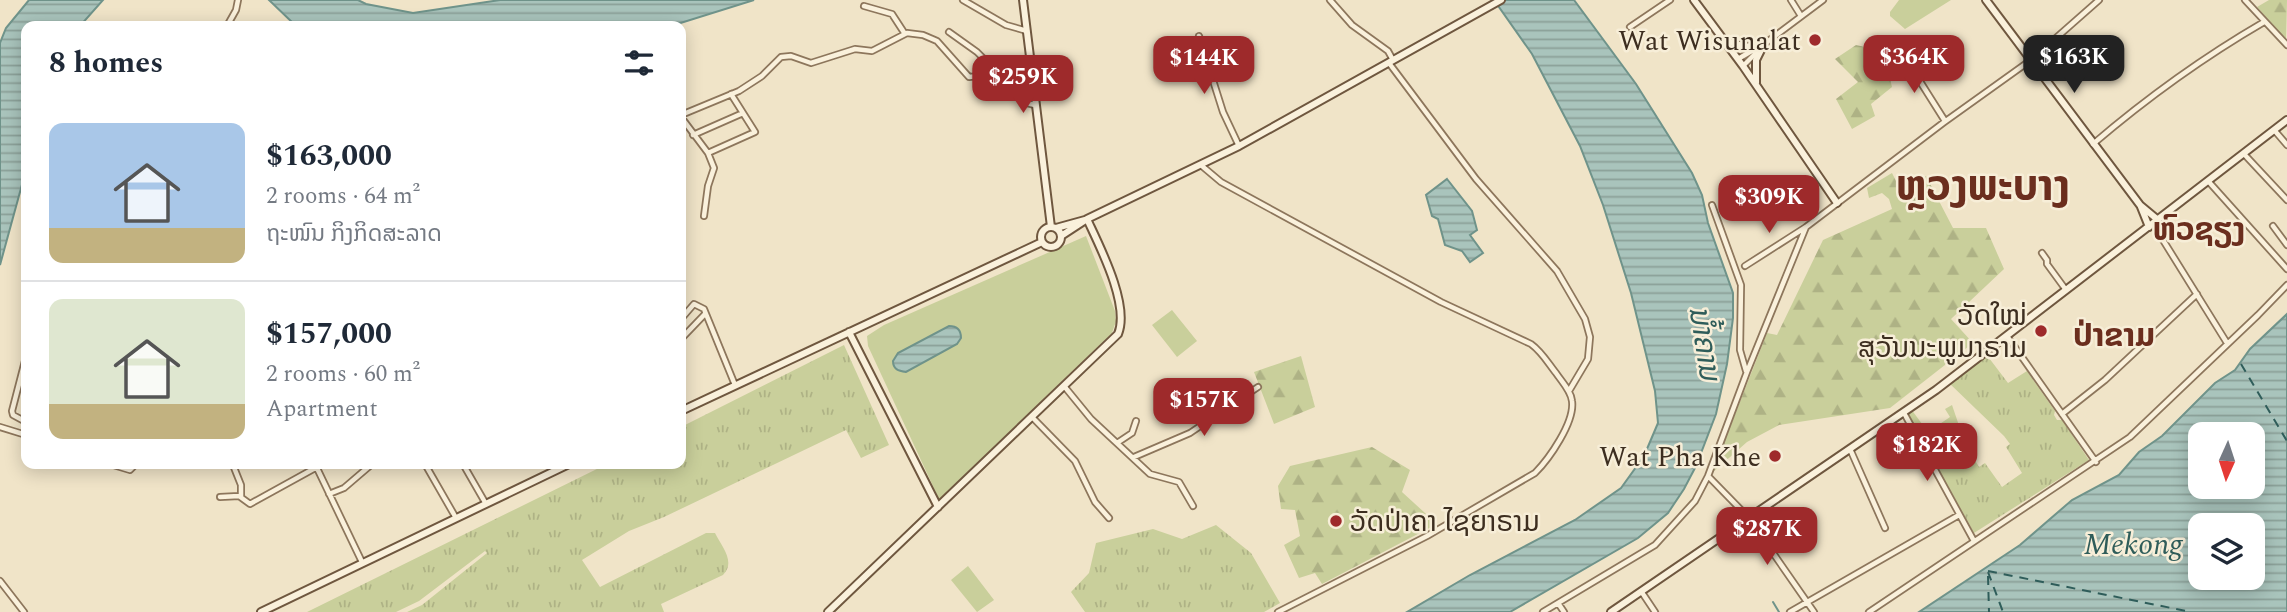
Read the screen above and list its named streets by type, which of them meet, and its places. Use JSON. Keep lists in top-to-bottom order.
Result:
{
  "districts": ["ຫຼວງພະບາງ", "ຫົວຊຽງ", "ປ່າຂາມ"],
  "water": ["ນ້ຳຄານ", "Mekong"],
  "places": [
    "Wat Wisunalat",
    "ວັດໃໝ່ ສຸວັນນະພູມາຣາມ",
    "Wat Pha Khe",
    "ວັດປ່າຄາ ໄຊຍາຣາມ"
  ],
  "north": "bottom",
  "page": {
    "heading": "8 homes",
    "price": [
      "$364K",
      "$163K",
      "$144K",
      "$259K",
      "$309K",
      "$157K",
      "$182K",
      "$287K"
    ],
    "list": [
      {
        "name": "$163,000",
        "note": "2 rooms · 64 m² · ຖະໜົນ ກິງກິດສະລາດ"
      },
      {
        "name": "$157,000",
        "note": "2 rooms · 60 m² · Apartment"
      }
    ]
  }
}
